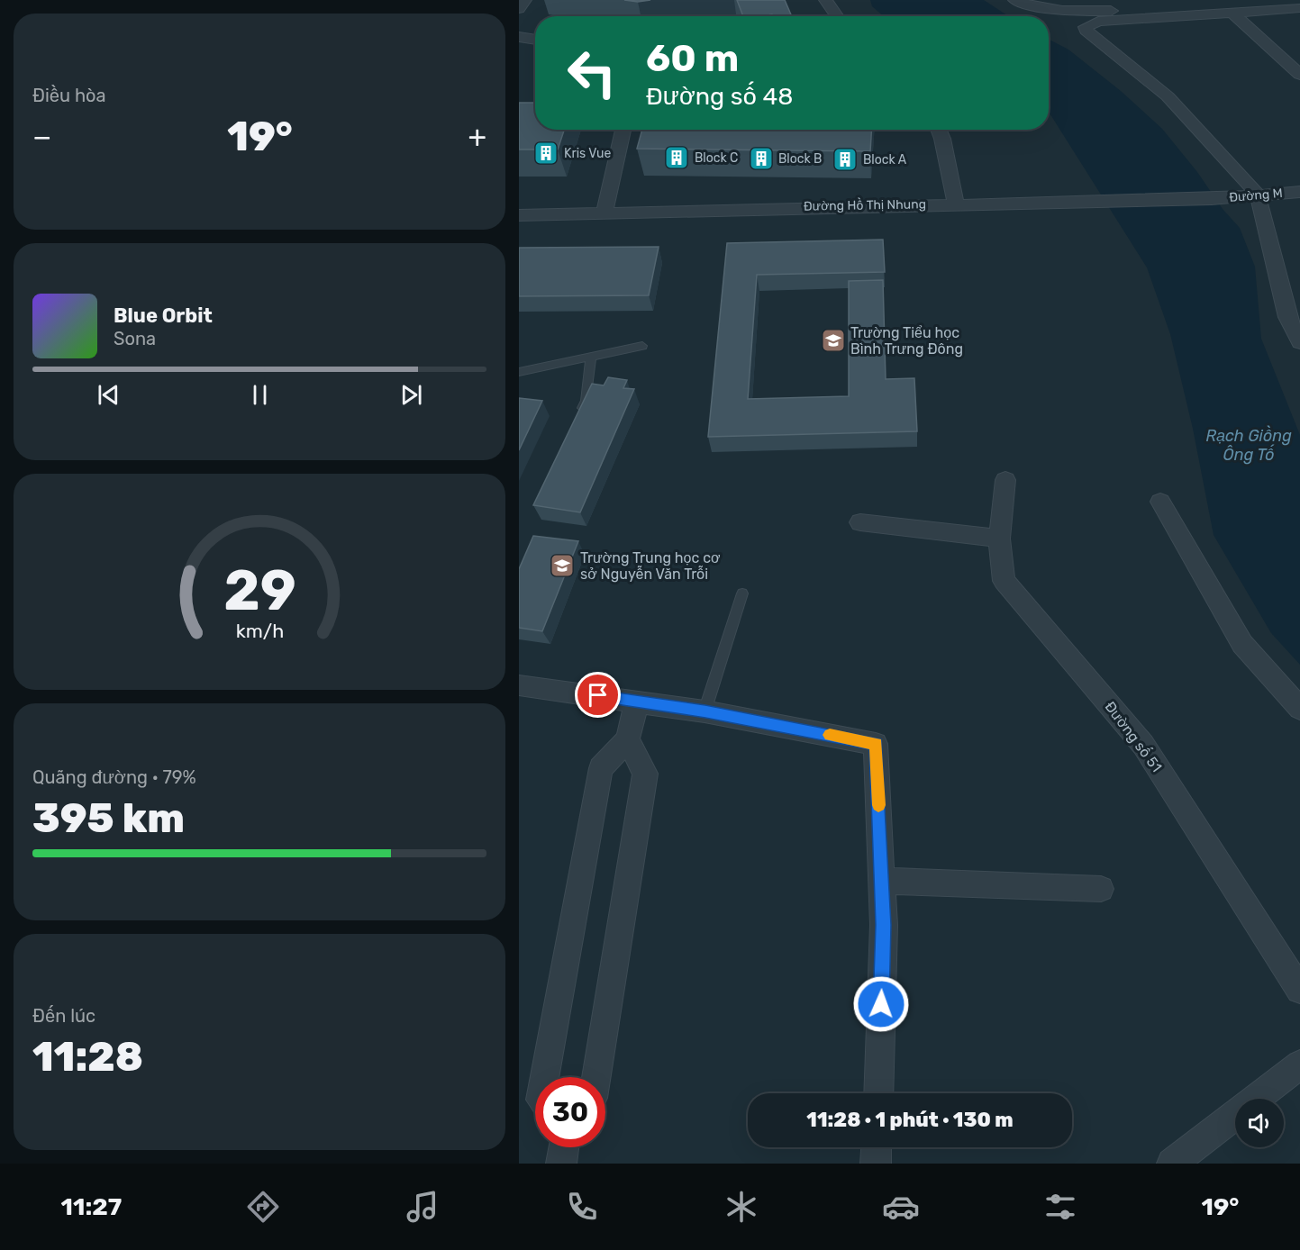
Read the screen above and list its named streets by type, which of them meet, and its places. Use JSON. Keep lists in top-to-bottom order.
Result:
{
  "streets": {
    "street": ["Đường M", "Đường Hồ Thị Nhung", "Đường số 51"]
  },
  "crossings": [
    ["Đường M", "Đường Hồ Thị Nhung"]
  ],
  "water": ["Rạch Giồng Ông Tố"],
  "places": {
    "building": [
      "Kris Vue",
      "Block C",
      "Block B",
      "Block A"
    ],
    "school or university": ["Trường Tiểu học Bình Trưng Đông", "Trường Trung học cơ sở Nguyễn Văn Trỗi"]
  },
  "page": {
    "tile": [
      "Điều hòa",
      ["Quãng đường · 79%", "395 km"],
      ["Đến lúc", "11:28"]
    ],
    "turn": ["60 m", "Đường số 48"],
    "heat": ["−", "19°", "+"],
    "song": ["Blue Orbit", "Sona"],
    "limit": "30",
    "trip": "11:28 · 1 phút · 130 m",
    "tabs": ["11:27", "19°"],
    "gauge": ["29", "km/h"]
  }
}
